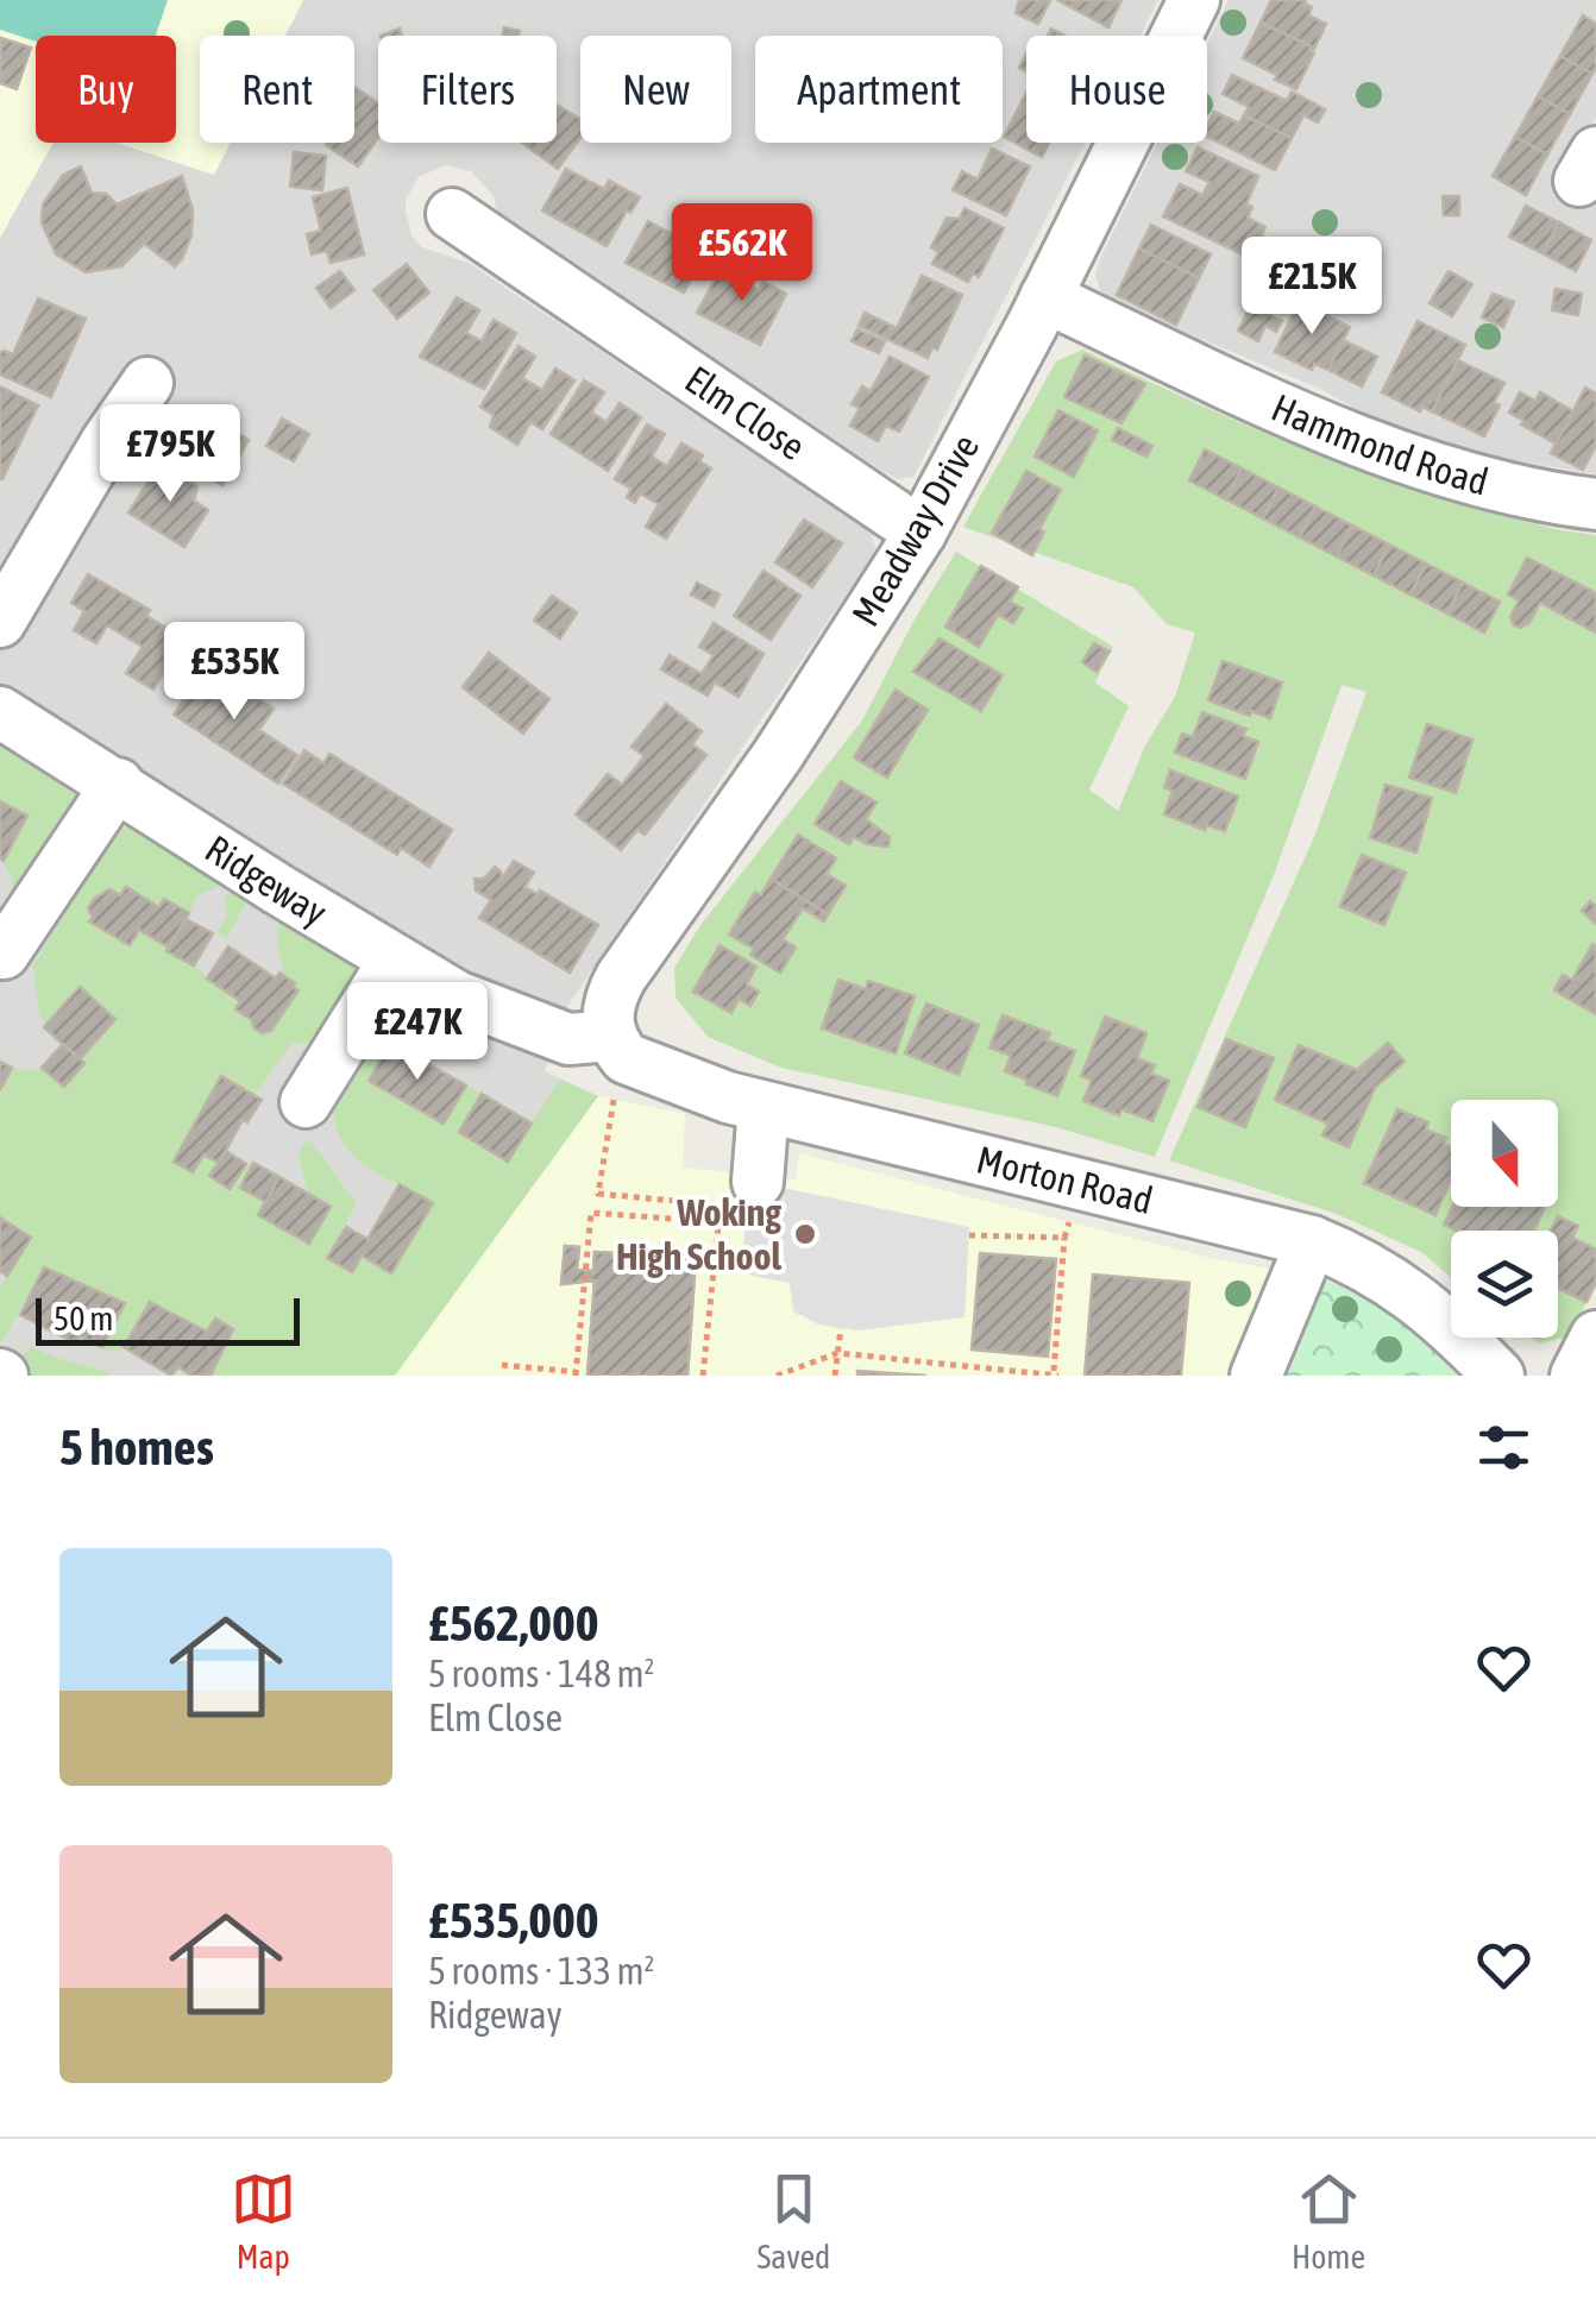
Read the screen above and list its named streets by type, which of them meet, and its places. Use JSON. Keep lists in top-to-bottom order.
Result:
{
  "streets": {
    "street": [
      "Elm Close",
      "Hammond Road",
      "Meadway Drive",
      "Ridgeway",
      "Morton Road"
    ]
  },
  "crossings": [
    ["Elm Close", "Meadway Drive"],
    ["Hammond Road", "Meadway Drive"],
    ["Meadway Drive", "Ridgeway"],
    ["Meadway Drive", "Morton Road"],
    ["Ridgeway", "Morton Road"]
  ],
  "places": ["Woking High School"],
  "scale_bar": "50 m",
  "north": "bottom",
  "page": {
    "chip": [
      "Buy",
      "Rent",
      "Filters",
      "New",
      "Apartment",
      "House"
    ],
    "price": [
      "£562K",
      "£215K",
      "£795K",
      "£535K",
      "£247K"
    ],
    "scale": "50 m",
    "heading": "5 homes",
    "list": [
      {
        "name": "£562,000",
        "note": "5 rooms · 148 m² · Elm Close"
      },
      {
        "name": "£535,000",
        "note": "5 rooms · 133 m² · Ridgeway"
      }
    ],
    "tabs": ["Map", "Saved", "Home"]
  }
}
